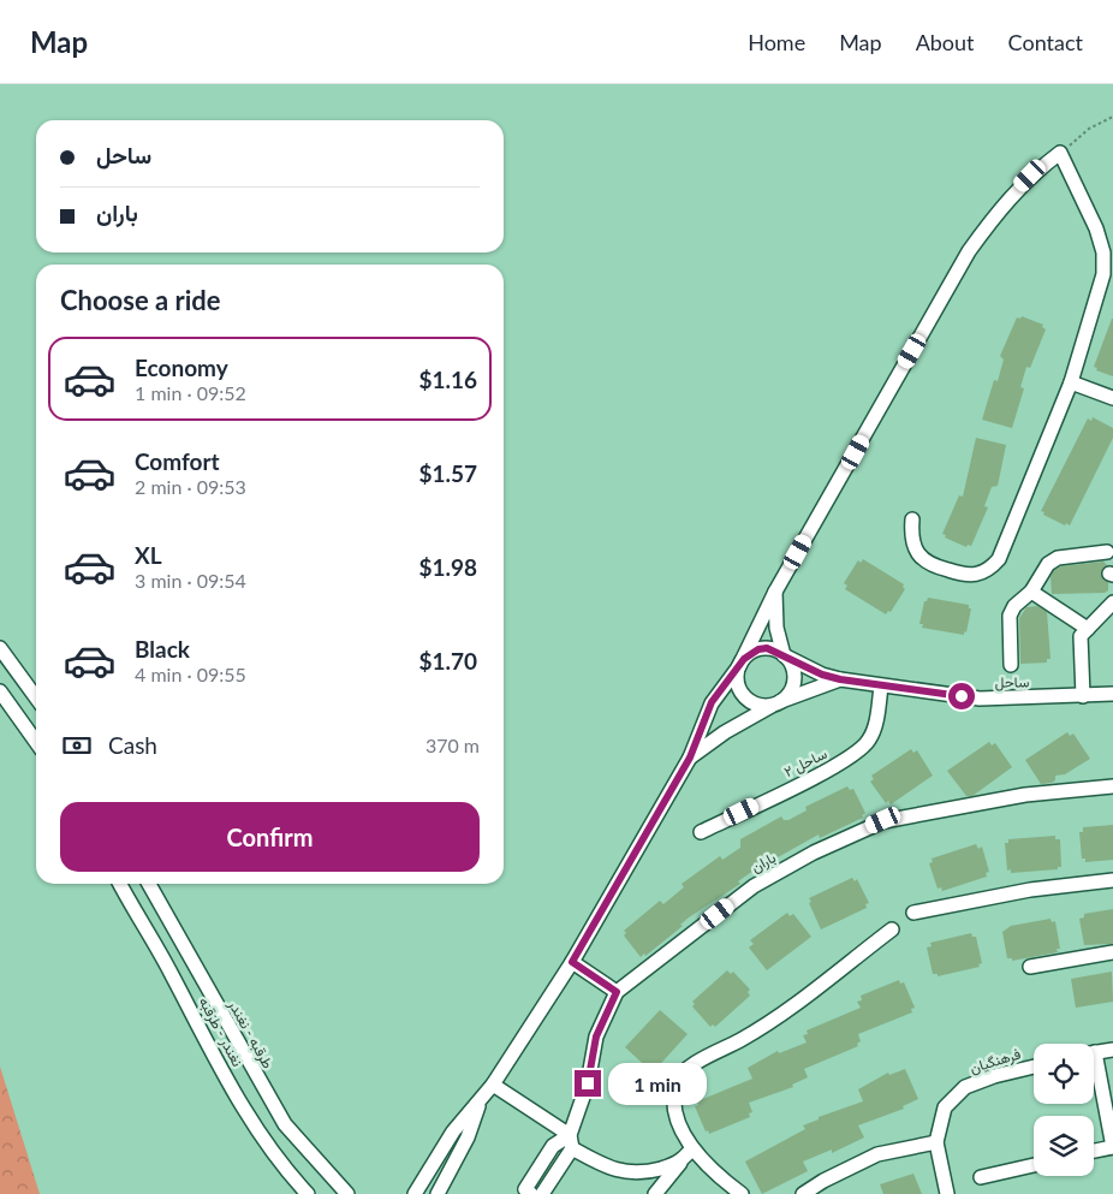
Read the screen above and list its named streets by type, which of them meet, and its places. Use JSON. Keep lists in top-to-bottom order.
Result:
{
  "streets": {
    "street": [
      "ساحل",
      "ساحل ۲",
      "باران",
      "نغندر - طرقبه",
      "طرقبه - نغندر",
      "فرهنگیان"
    ]
  },
  "crossings": [
    ["ساحل", "ساحل ۲"]
  ],
  "page": {
    "header": "Map",
    "nav": [
      "Home",
      "Map",
      "About",
      "Contact"
    ],
    "banner": ["ساحل", "باران"],
    "heading": "Choose a ride",
    "list": [
      {
        "name": "Economy",
        "note": "1 min · 09:52",
        "value": "$1.16"
      },
      {
        "name": "Comfort",
        "note": "2 min · 09:53",
        "value": "$1.57"
      },
      {
        "name": "XL",
        "note": "3 min · 09:54",
        "value": "$1.98"
      },
      {
        "name": "Black",
        "note": "4 min · 09:55",
        "value": "$1.70"
      }
    ],
    "pay": ["Cash", "370 m"],
    "buttons": "Confirm",
    "bubble": "1 min"
  }
}
